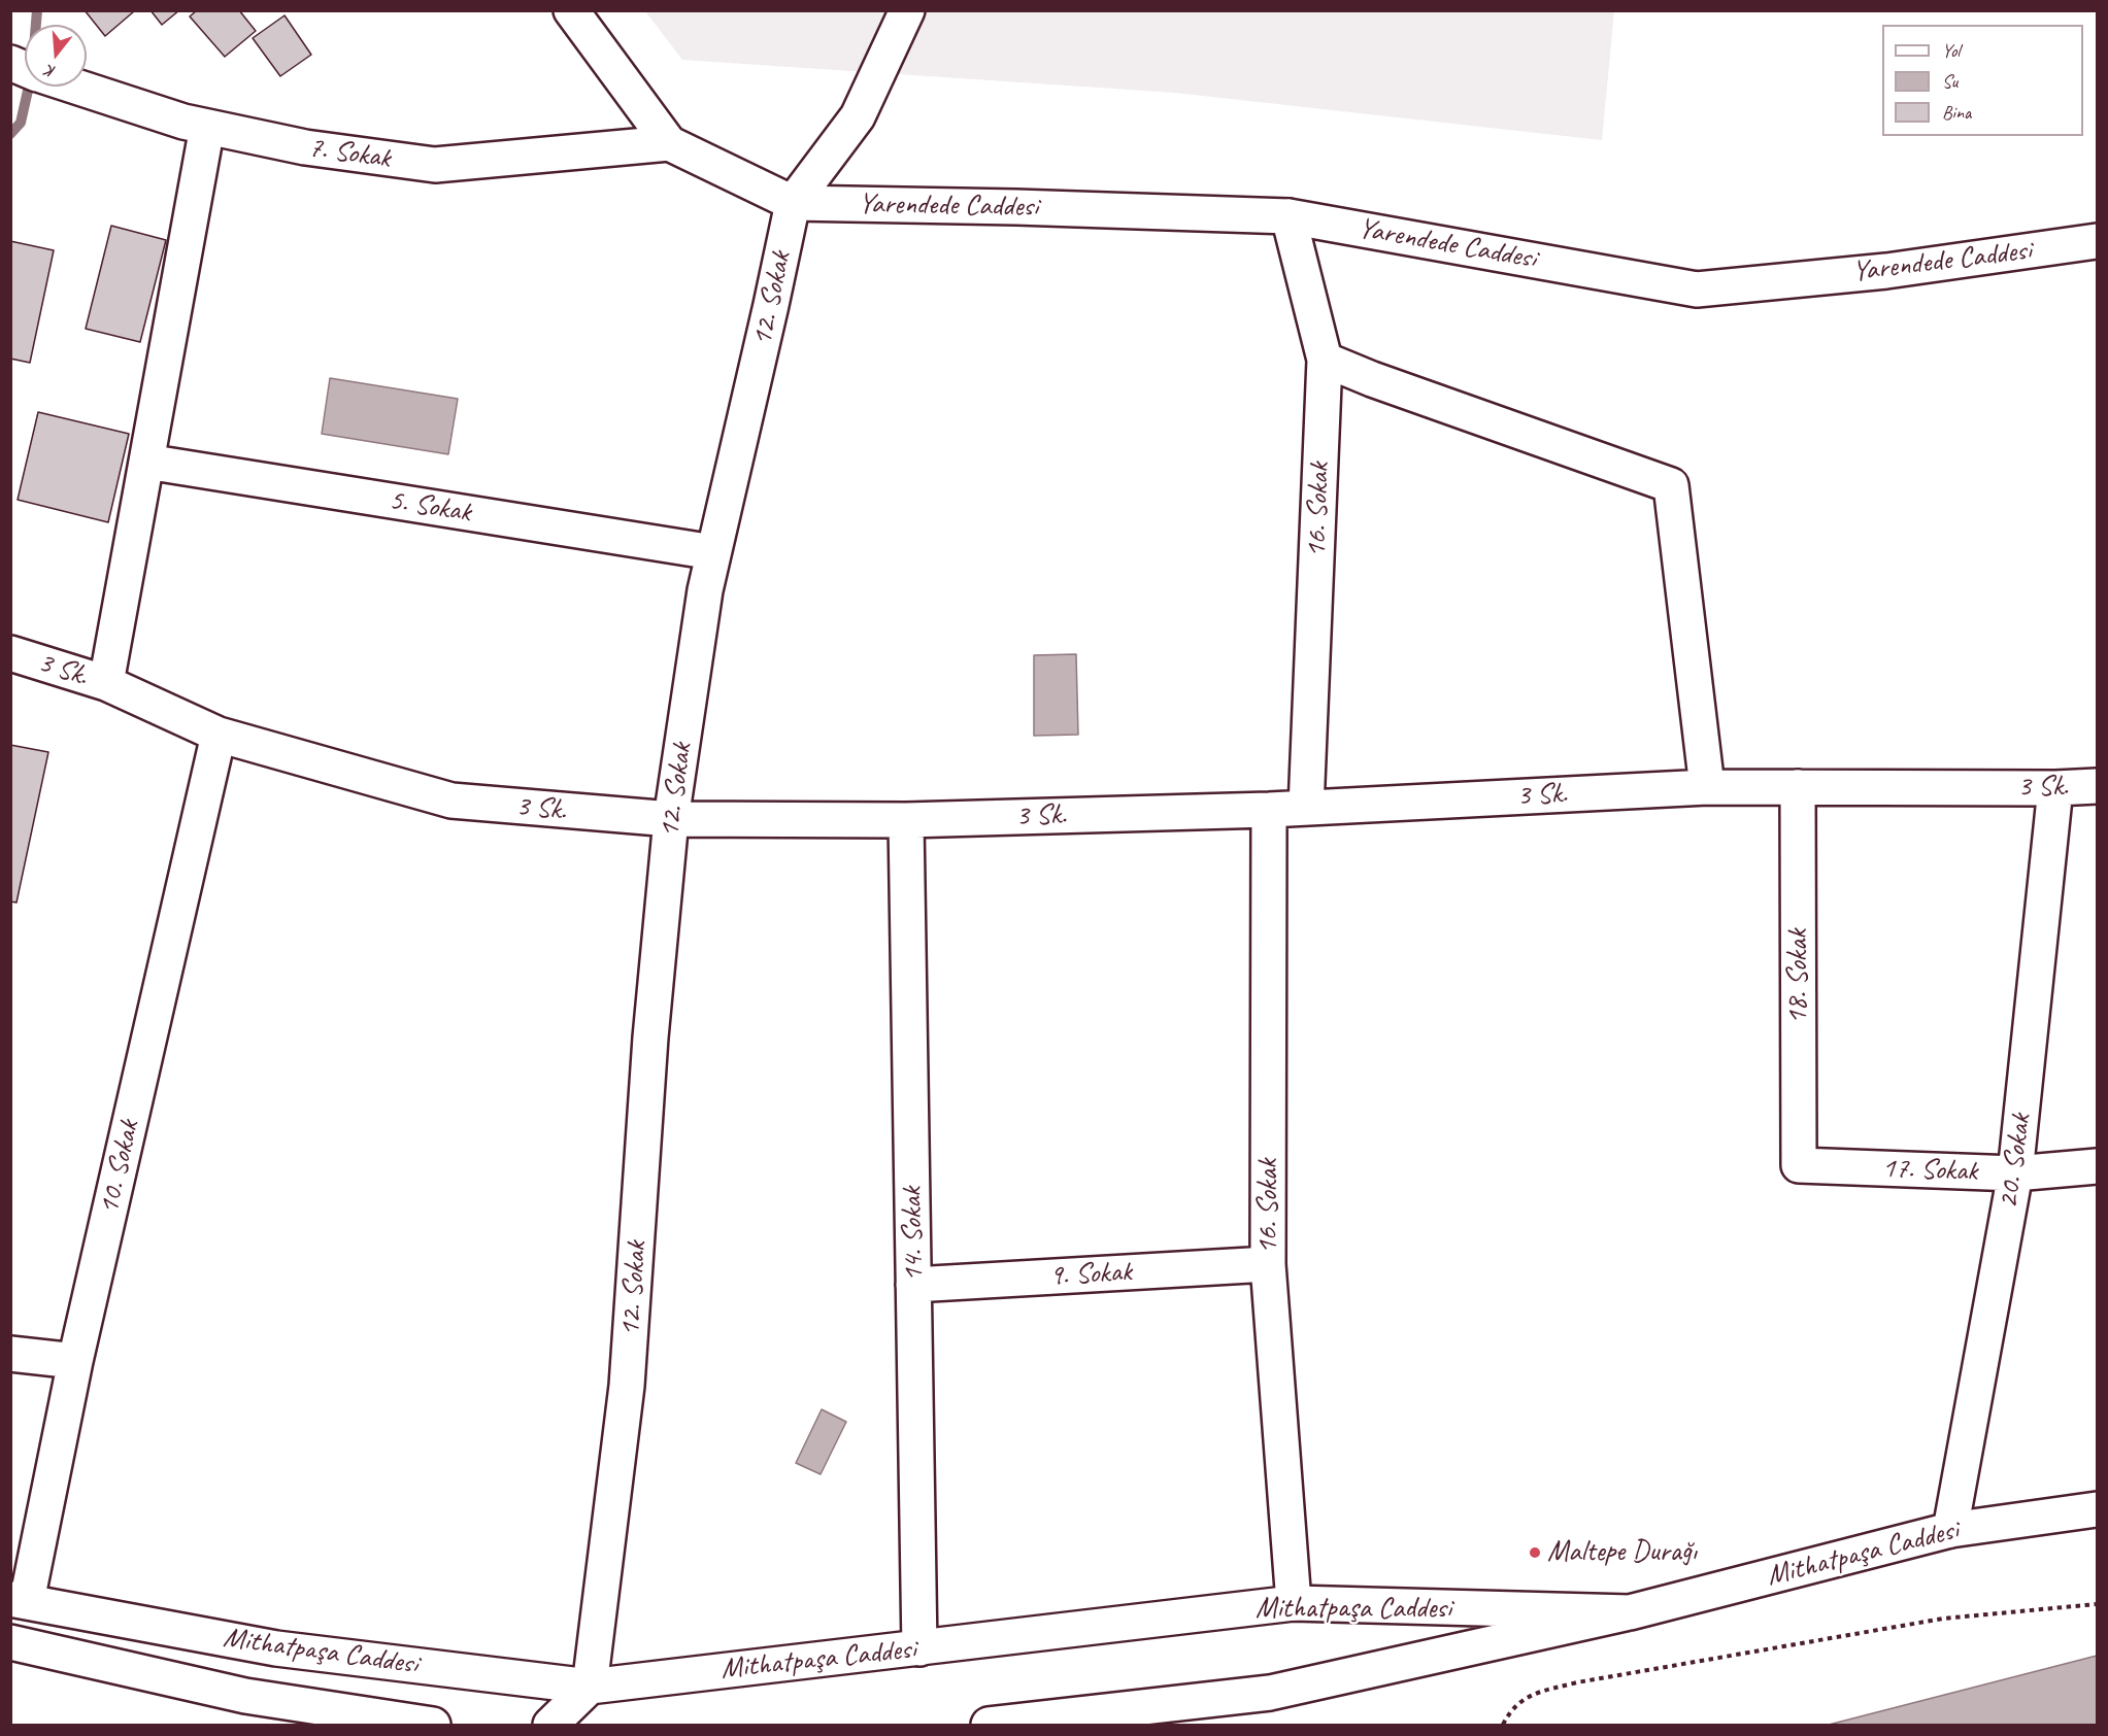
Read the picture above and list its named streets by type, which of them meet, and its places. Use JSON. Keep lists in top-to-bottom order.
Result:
{
  "streets": {
    "street": [
      "7. Sokak",
      "Yarendede Caddesi",
      "12. Sokak",
      "5. Sokak",
      "16. Sokak",
      "3 Sk.",
      "18. Sokak",
      "20. Sokak",
      "10. Sokak",
      "17. Sokak",
      "14. Sokak",
      "9. Sokak",
      "Mithatpaşa Caddesi"
    ]
  },
  "crossings": [
    ["Yarendede Caddesi", "12. Sokak"],
    ["Yarendede Caddesi", "16. Sokak"],
    ["12. Sokak", "5. Sokak"],
    ["12. Sokak", "3 Sk."],
    ["12. Sokak", "Mithatpaşa Caddesi"],
    ["16. Sokak", "3 Sk."],
    ["16. Sokak", "9. Sokak"],
    ["16. Sokak", "Mithatpaşa Caddesi"],
    ["3 Sk.", "18. Sokak"],
    ["3 Sk.", "20. Sokak"],
    ["3 Sk.", "10. Sokak"],
    ["3 Sk.", "14. Sokak"],
    ["18. Sokak", "17. Sokak"],
    ["20. Sokak", "17. Sokak"],
    ["20. Sokak", "Mithatpaşa Caddesi"],
    ["10. Sokak", "Mithatpaşa Caddesi"],
    ["14. Sokak", "9. Sokak"],
    ["14. Sokak", "Mithatpaşa Caddesi"]
  ],
  "places": ["Maltepe Durağı"],
  "legend": ["Yol", "Su", "Bina"],
  "north": "bottom"
}
